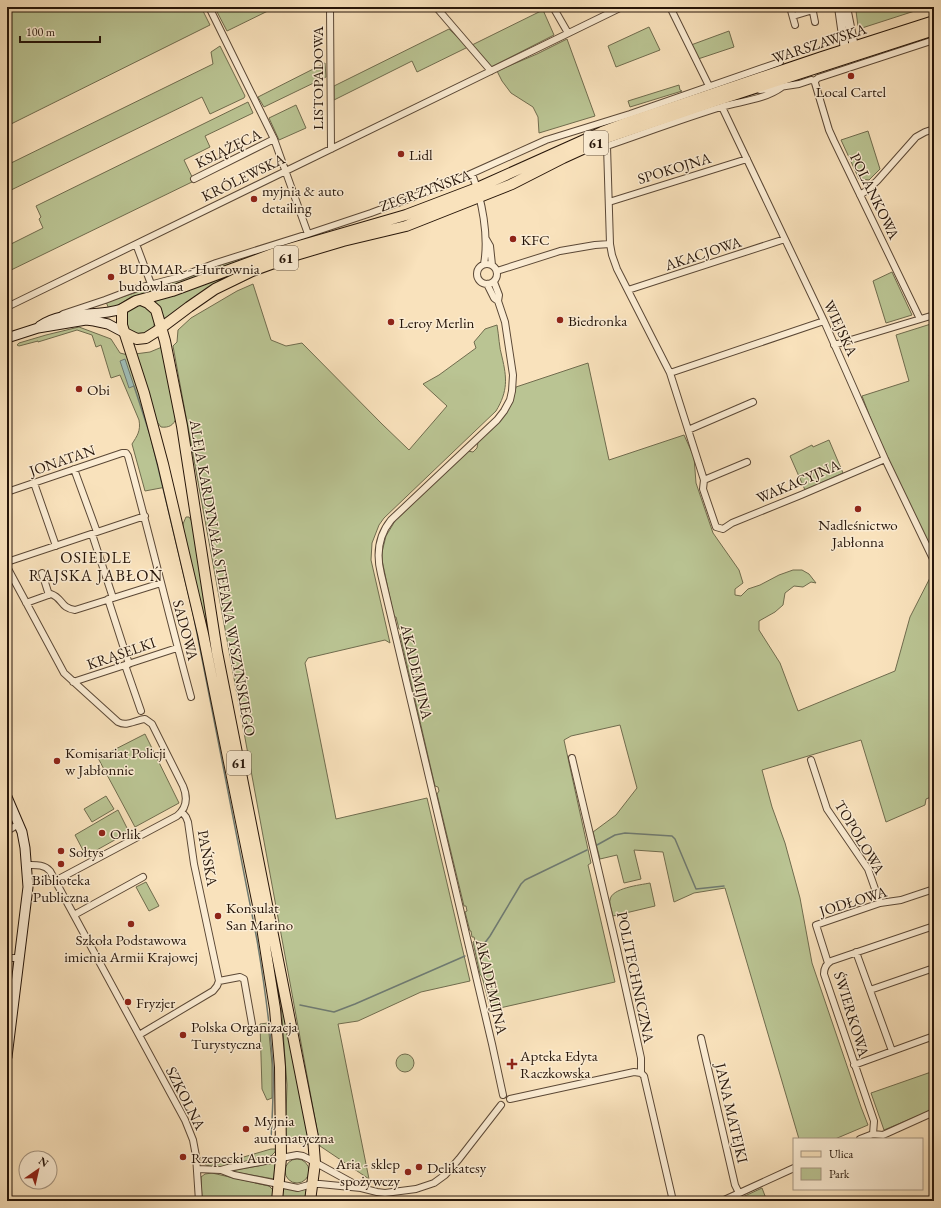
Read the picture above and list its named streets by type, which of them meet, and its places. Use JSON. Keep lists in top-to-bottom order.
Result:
{
  "streets": {
    "main road": [
      "WARSZAWSKA",
      "61",
      "ZEGRZYŃSKA",
      "ALEJA KARDYNAŁA STEFANA WYSZYŃSKIEGO"
    ],
    "street": [
      "LISTOPADOWA",
      "KSIĄŻĘCA",
      "SPOKOJNA",
      "KRÓLEWSKA",
      "POLANKOWA",
      "AKACJOWA",
      "WIEJSKA",
      "JONATAN",
      "WAKACYJNA",
      "SADOWA",
      "KRĄSELKI",
      "AKADEMIJNA",
      "TOPOLOWA",
      "PAŃSKA",
      "JODŁOWA",
      "POLITECHNICZNA",
      "ŚWIERKOWA",
      "SZKOLNA",
      "JANA MATEJKI"
    ]
  },
  "crossings": [
    ["WARSZAWSKA", "ZEGRZYŃSKA"],
    ["WARSZAWSKA", "WIEJSKA"],
    ["LISTOPADOWA", "KRÓLEWSKA"],
    ["61", "ZEGRZYŃSKA"],
    ["61", "ALEJA KARDYNAŁA STEFANA WYSZYŃSKIEGO"],
    ["SPOKOJNA", "WIEJSKA"],
    ["ZEGRZYŃSKA", "WIEJSKA"],
    ["ZEGRZYŃSKA", "ALEJA KARDYNAŁA STEFANA WYSZYŃSKIEGO"],
    ["AKACJOWA", "WIEJSKA"],
    ["WIEJSKA", "WAKACYJNA"],
    ["JONATAN", "SADOWA"],
    ["SADOWA", "KRĄSELKI"],
    ["TOPOLOWA", "JODŁOWA"],
    ["JODŁOWA", "ŚWIERKOWA"]
  ],
  "districts": ["OSIEDLE RAJSKA JABŁOŃ"],
  "places": {
    "other": [
      "Local Cartel",
      "Lidl",
      "myjnia & auto detailing",
      "KFC",
      "BUDMAR - Hurtownia budowlana",
      "Biedronka",
      "Leroy Merlin",
      "Obi",
      "Nadleśnictwo Jabłonna",
      "Komisariat Policji w Jabłonnie",
      "Orlik",
      "Sołtys",
      "Biblioteka Publiczna",
      "Konsulat San Marino",
      "Szkoła Podstawowa imienia Armii Krajowej",
      "Fryzjer",
      "Polska Organizacja Turystyczna",
      "Myjnia automatyczna",
      "Rzepecki Auto",
      "Delikatesy",
      "Aria - sklep spożywczy"
    ],
    "health": ["Apteka Edyta Raczkowska"]
  },
  "legend": ["Ulica", "Park"],
  "scale_bar": "100 m",
  "north": "top right"
}
